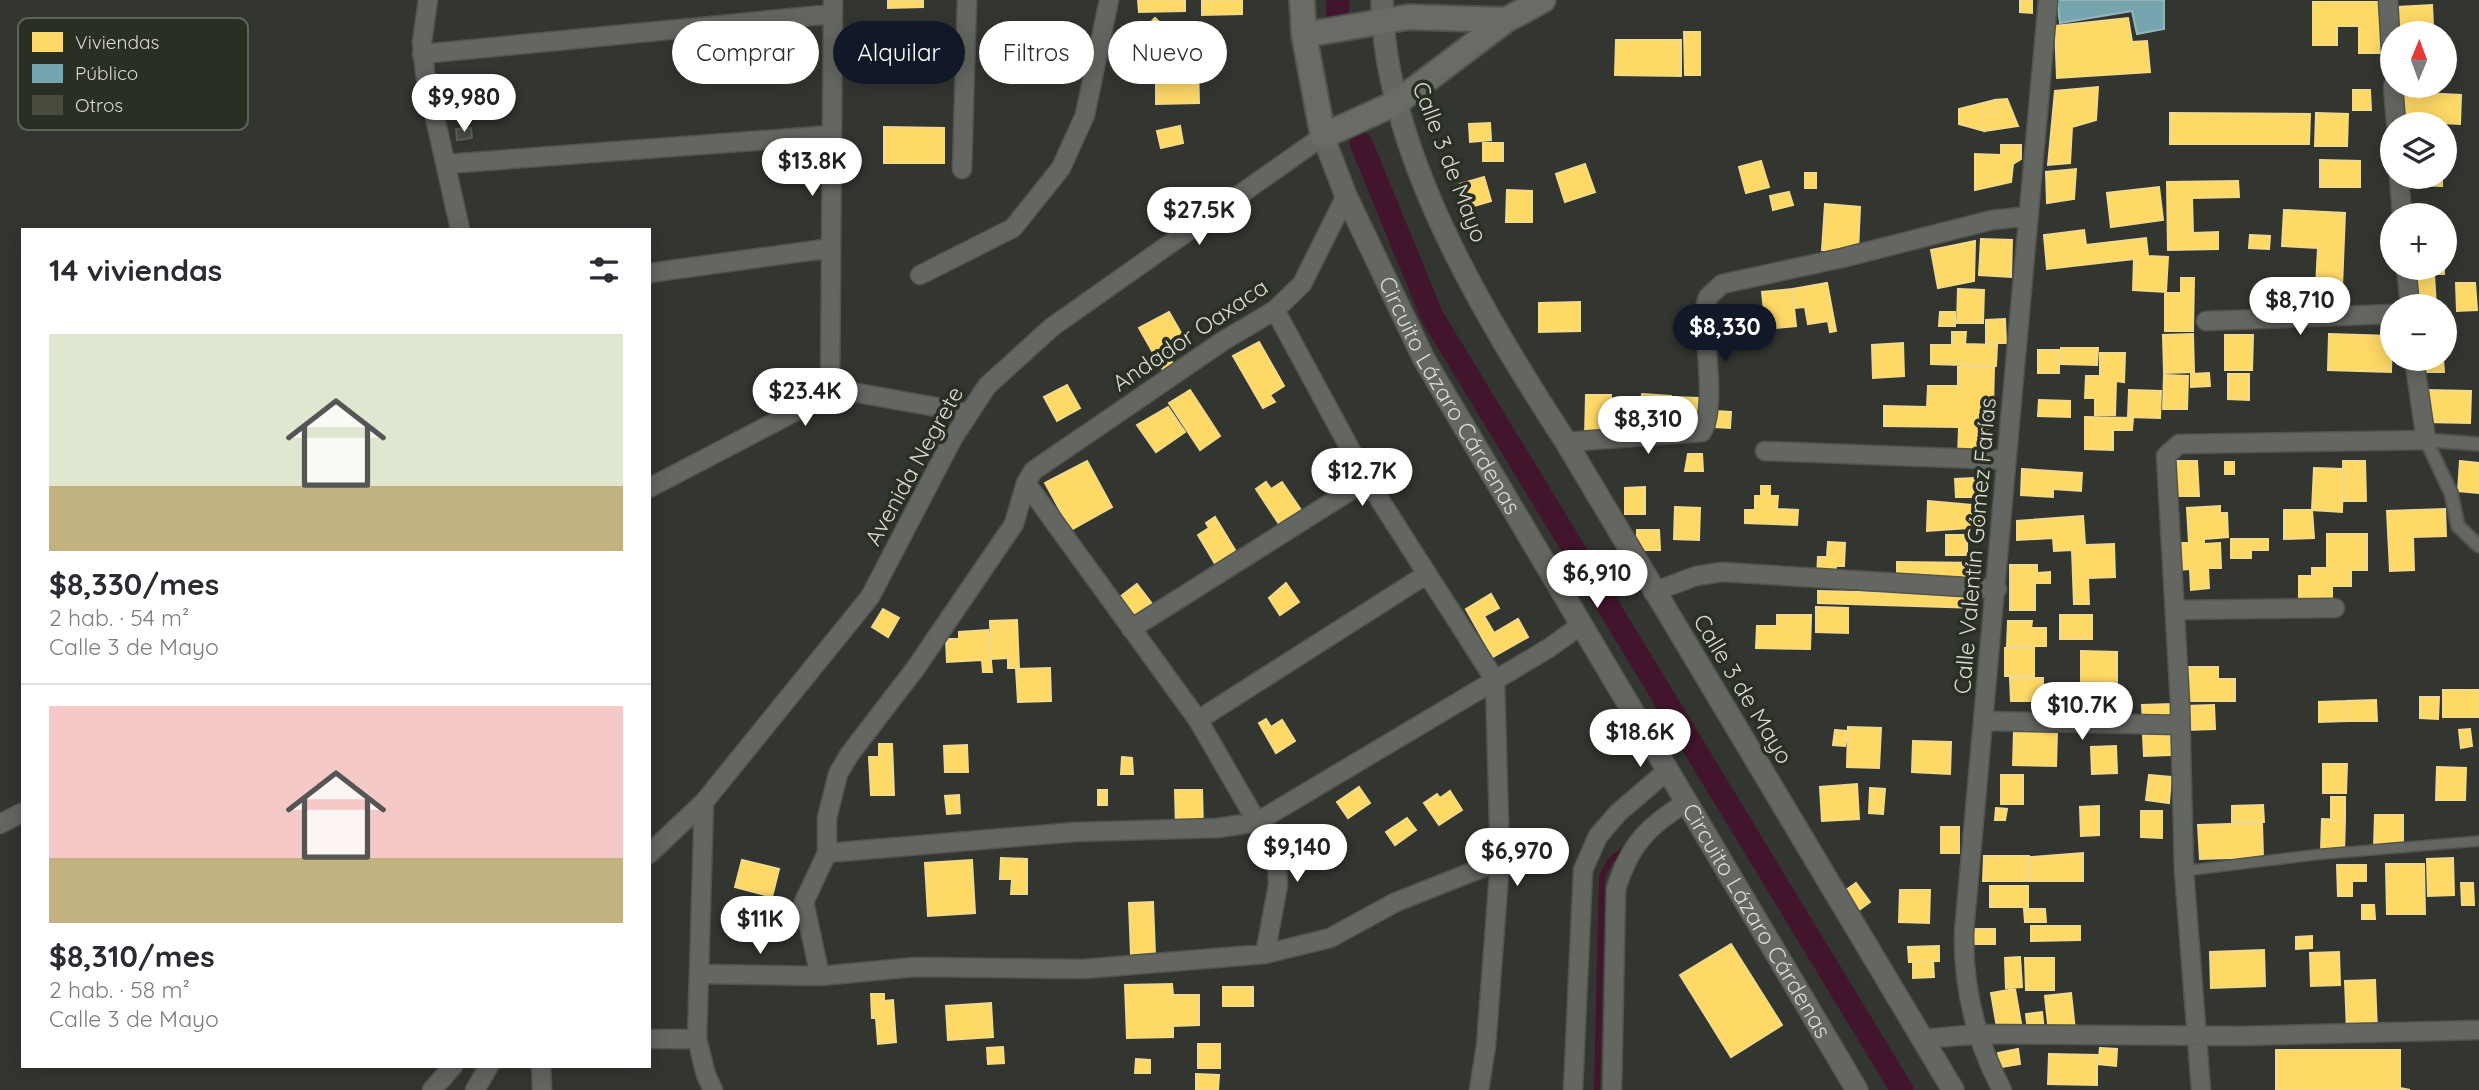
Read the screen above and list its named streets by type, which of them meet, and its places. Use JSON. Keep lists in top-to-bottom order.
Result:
{
  "streets": {
    "main road": ["Circuito Lázaro Cárdenas"],
    "street": [
      "Calle 3 de Mayo",
      "Andador Oaxaca",
      "Avenida Negrete",
      "Calle Valentín Gómez Farías"
    ]
  },
  "crossings": [
    ["Andador Oaxaca", "Circuito Lázaro Cárdenas"],
    ["Circuito Lázaro Cárdenas", "Avenida Negrete"]
  ],
  "legend": ["Viviendas", "Público", "Otros"],
  "north": "top",
  "page": {
    "map_buttons": ["+", "−"],
    "chip": [
      "Comprar",
      "Alquilar",
      "Filtros",
      "Nuevo"
    ],
    "price": [
      "$9,980",
      "$13.8K",
      "$27.5K",
      "$8,710",
      "$8,330",
      "$23.4K",
      "$8,310",
      "$12.7K",
      "$6,910",
      "$10.7K",
      "$18.6K",
      "$9,140",
      "$6,970",
      "$11K"
    ],
    "heading": "14 viviendas",
    "list": [
      {
        "name": "$8,330/mes",
        "note": "2 hab. · 54 m² · Calle 3 de Mayo"
      },
      {
        "name": "$8,310/mes",
        "note": "2 hab. · 58 m² · Calle 3 de Mayo"
      }
    ]
  }
}
